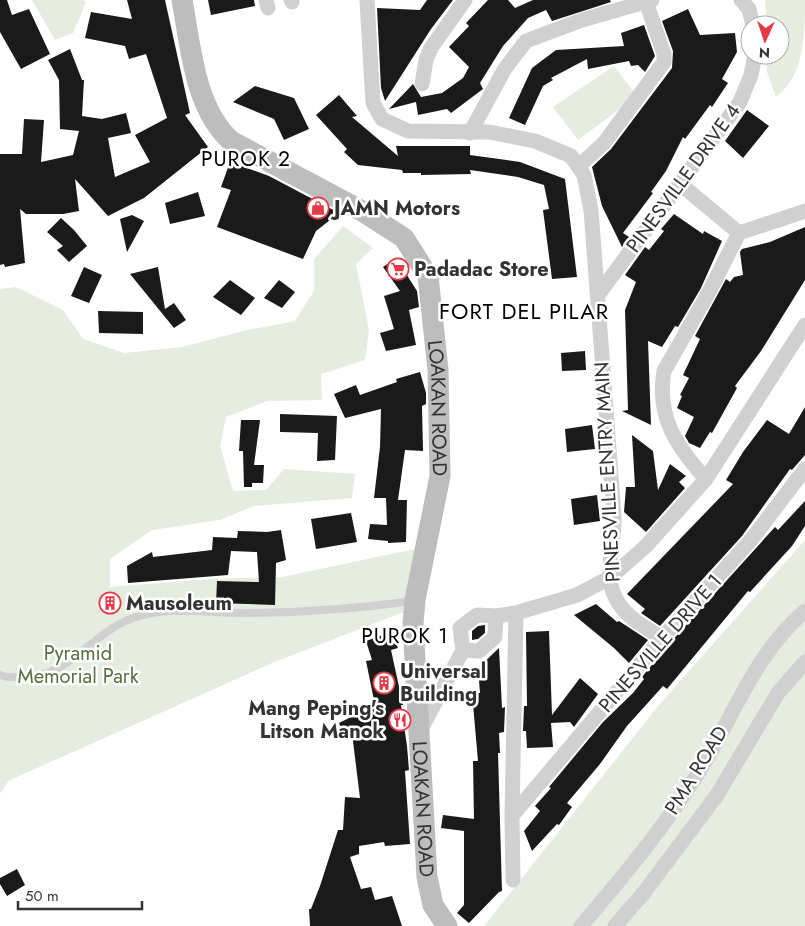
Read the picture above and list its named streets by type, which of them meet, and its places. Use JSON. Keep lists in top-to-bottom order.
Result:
{
  "streets": {
    "main road": ["LOAKAN ROAD"],
    "street": [
      "PINESVILLE DRIVE 4",
      "PINESVILLE ENTRY MAIN",
      "PINESVILLE DRIVE 1",
      "PMA ROAD"
    ]
  },
  "crossings": [
    ["PINESVILLE DRIVE 4", "PINESVILLE ENTRY MAIN"],
    ["PINESVILLE ENTRY MAIN", "PINESVILLE DRIVE 1"]
  ],
  "districts": ["PUROK 2", "FORT DEL PILAR", "PUROK 1"],
  "parks": ["Pyramid Memorial Park"],
  "places": {
    "shop": ["JAMN Motors"],
    "supermarket": ["Padadac Store"],
    "building": ["Mausoleum", "Universal Building"],
    "restaurant": ["Mang Peping's Litson Manok"]
  },
  "scale_bar": "50 m",
  "north": "bottom"
}
